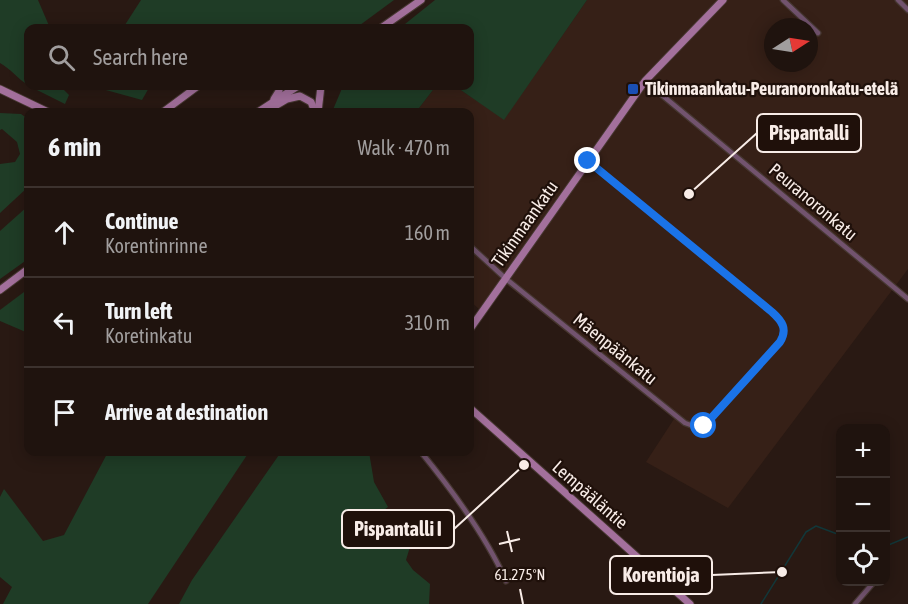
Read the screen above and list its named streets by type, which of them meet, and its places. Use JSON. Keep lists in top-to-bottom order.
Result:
{
  "streets": {
    "main road": ["Tikinmaankatu", "Lempääläntie"],
    "street": ["Peuranoronkatu", "Mäenpäänkatu"]
  },
  "crossings": [
    ["Peuranoronkatu", "Tikinmaankatu"],
    ["Tikinmaankatu", "Mäenpäänkatu"]
  ],
  "places": {
    "transit": ["Tikinmaankatu-Peuranoronkatu-etelä"],
    "other": ["Pispantalli", "Pispantalli I", "Korentioja"]
  },
  "north": "right",
  "page": {
    "search": "Search here",
    "heading": ["6 min", "Walk · 470 m"],
    "list": [
      ["Continue", "Korentinrinne", "160 m"],
      ["Turn left", "Koretinkatu", "310 m"],
      "Arrive at destination"
    ],
    "map_buttons": ["+", "−"]
  },
  "coordinates": ["61.275°N"]
}
